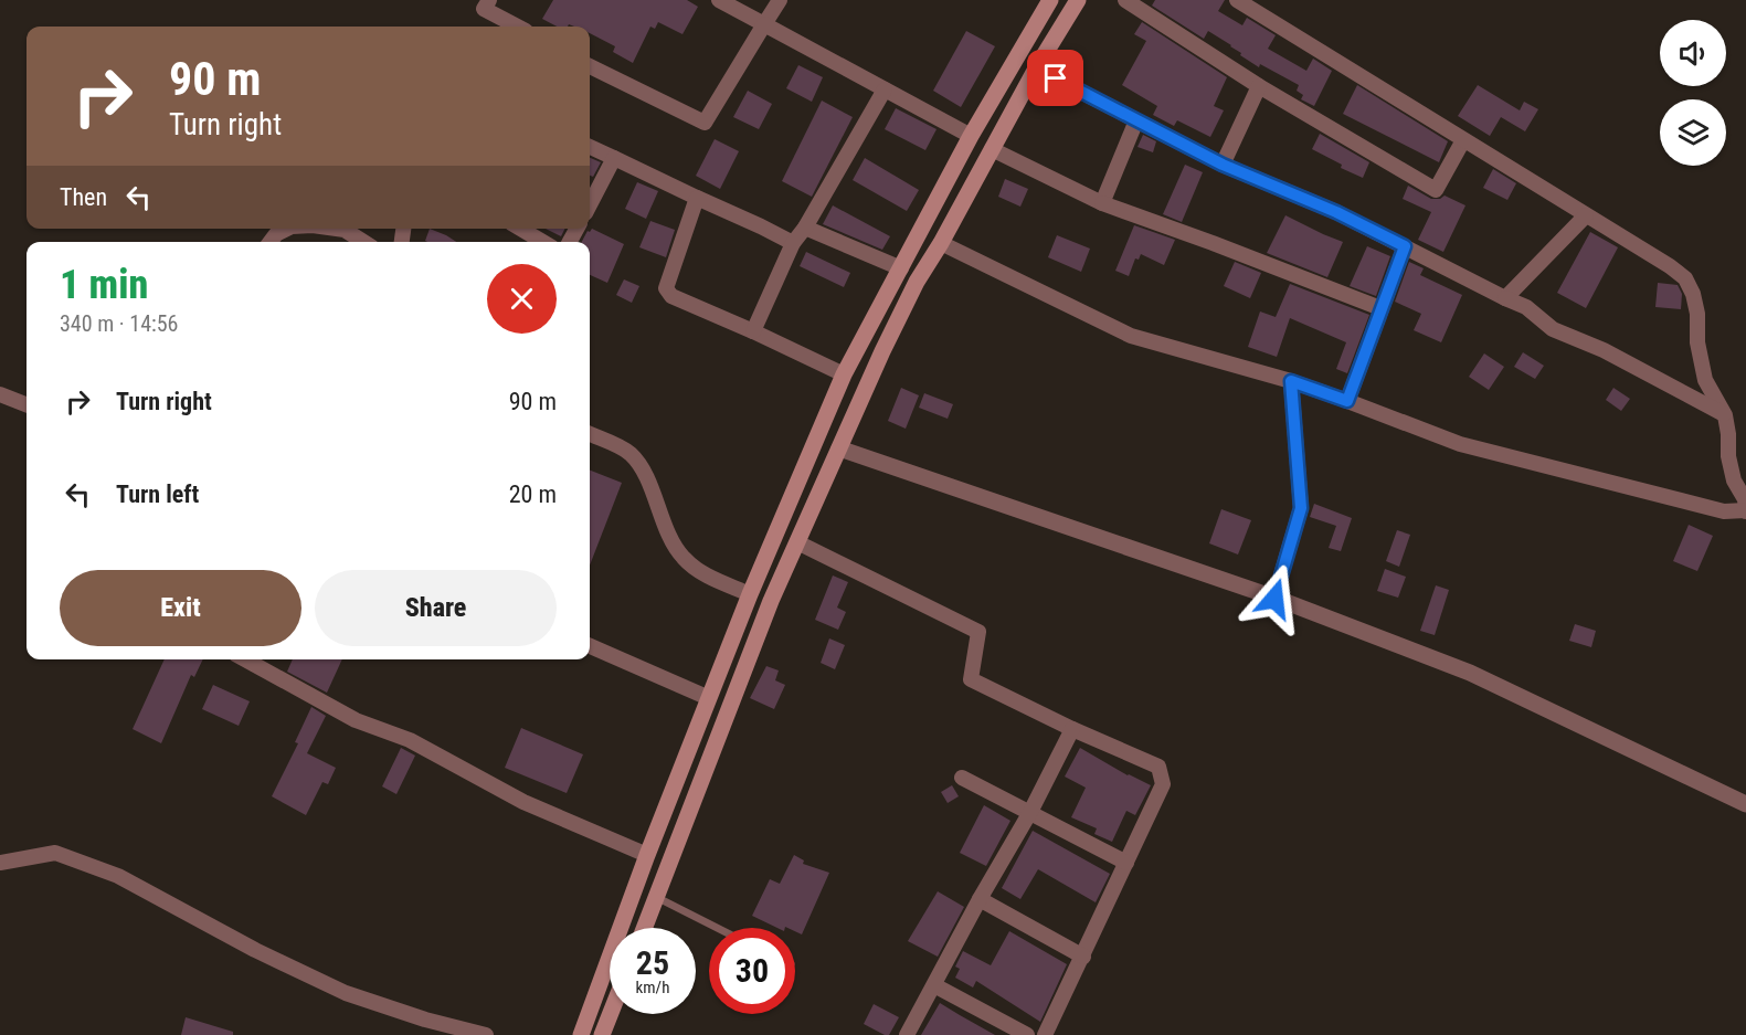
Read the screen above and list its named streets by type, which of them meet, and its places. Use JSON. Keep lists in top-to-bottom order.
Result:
{
  "page": {
    "turn": ["90 m", "Turn right"],
    "then": "Then",
    "heading": ["1 min", "340 m · 14:56"],
    "list": [
      {
        "name": "Turn right",
        "value": "90 m"
      },
      {
        "name": "Turn left",
        "value": "20 m"
      }
    ],
    "buttons": ["Exit", "Share"],
    "speed": "25 km/h",
    "limit": "30"
  }
}
